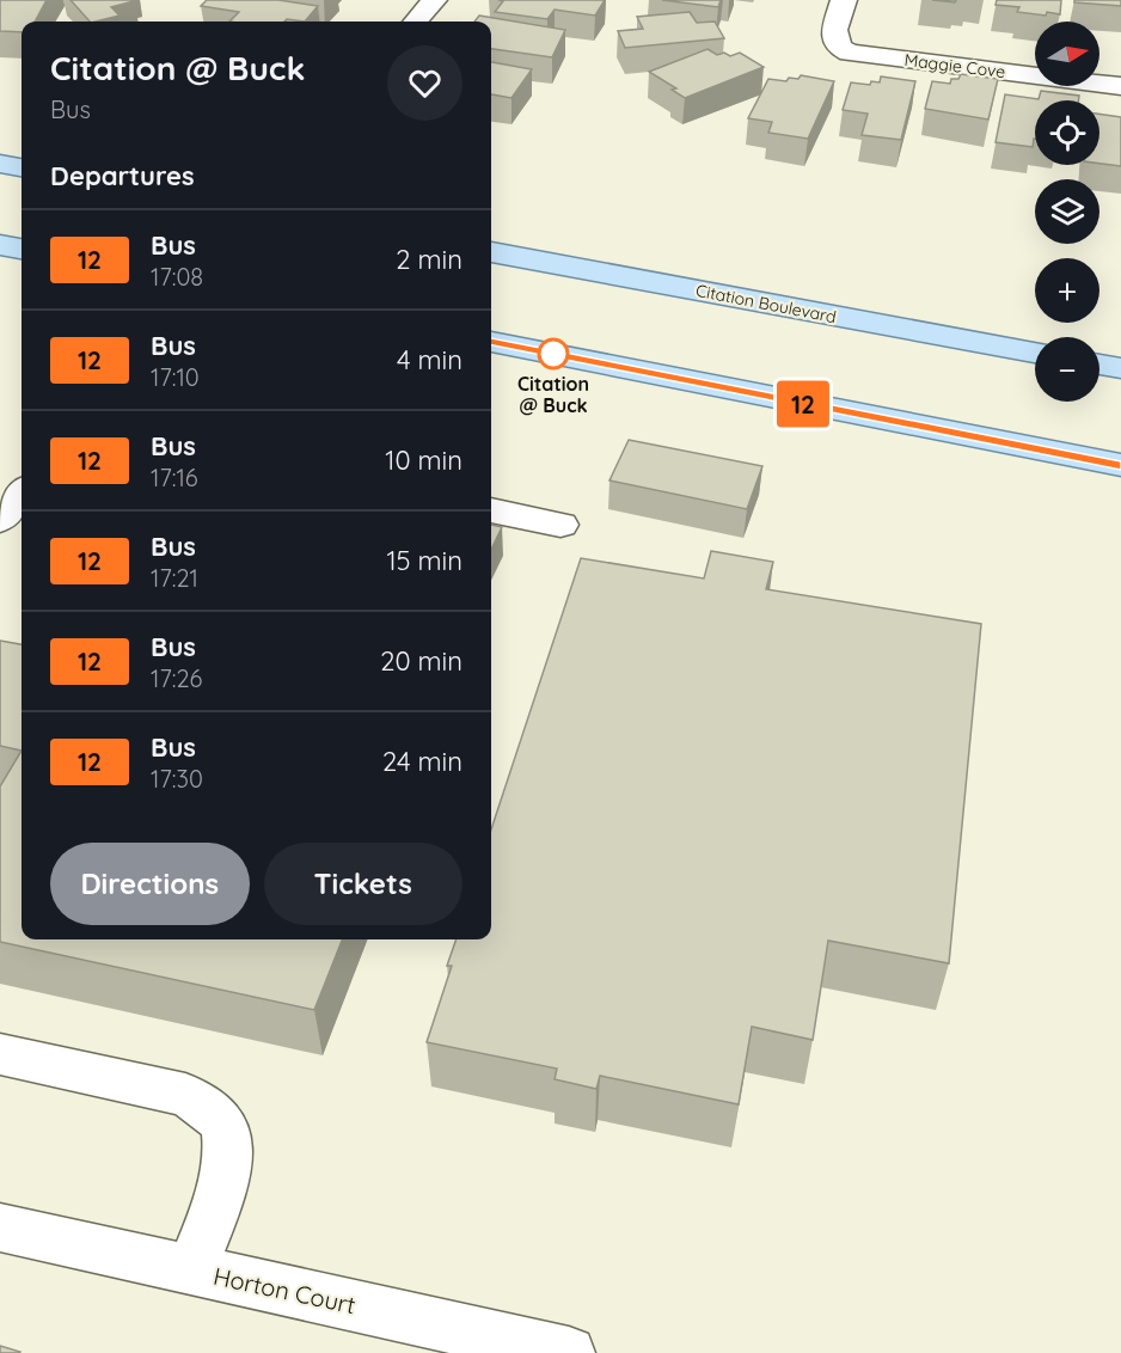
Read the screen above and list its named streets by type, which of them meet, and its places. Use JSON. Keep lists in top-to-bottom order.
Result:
{
  "streets": {
    "main road": ["Citation Boulevard"],
    "street": ["Maggie Cove", "Horton Court"]
  },
  "places": ["Citation @ Buck"],
  "lines": ["bus line 12"],
  "north": "right",
  "page": {
    "on_map": "12",
    "map_buttons": ["+", "−"],
    "heading": [
      ["Citation @ Buck", "Bus"],
      "Departures"
    ],
    "list": [
      {
        "mark": "12",
        "name": "Bus",
        "note": "17:08",
        "value": "2 min"
      },
      {
        "mark": "12",
        "name": "Bus",
        "note": "17:10",
        "value": "4 min"
      },
      {
        "mark": "12",
        "name": "Bus",
        "note": "17:16",
        "value": "10 min"
      },
      {
        "mark": "12",
        "name": "Bus",
        "note": "17:21",
        "value": "15 min"
      },
      {
        "mark": "12",
        "name": "Bus",
        "note": "17:26",
        "value": "20 min"
      },
      {
        "mark": "12",
        "name": "Bus",
        "note": "17:30",
        "value": "24 min"
      }
    ],
    "buttons": ["Directions", "Tickets"]
  }
}
